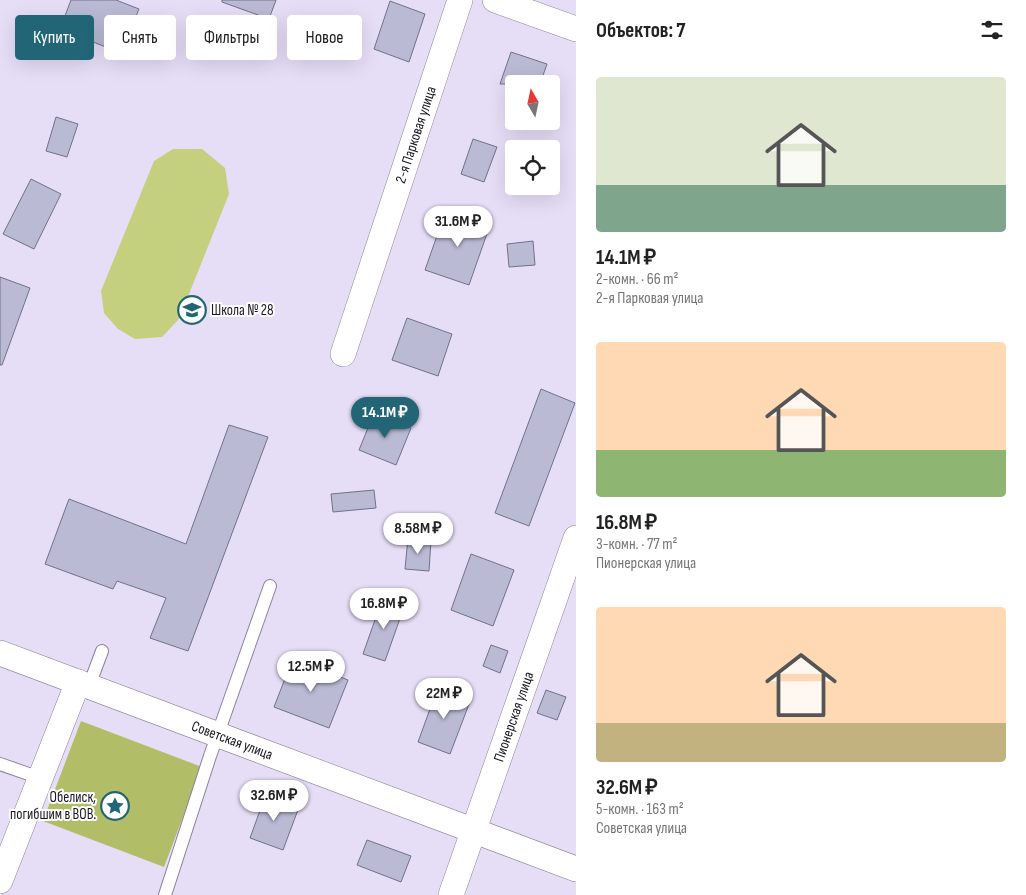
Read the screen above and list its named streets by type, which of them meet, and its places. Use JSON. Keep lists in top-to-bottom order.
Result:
{
  "streets": {
    "street": ["2-я Парковая улица", "Пионерская улица", "Советская улица"]
  },
  "crossings": [
    ["Пионерская улица", "Советская улица"]
  ],
  "places": {
    "school or university": ["Школа № 28"],
    "place": ["Обелиск, погибшим в ВОВ."]
  },
  "north": "top",
  "page": {
    "heading": "Объектов: 7",
    "chip": [
      "Купить",
      "Снять",
      "Фильтры",
      "Новое"
    ],
    "list": [
      {
        "name": "14.1M ₽",
        "note": "2-комн. · 66 m² · 2-я Парковая улица"
      },
      {
        "name": "16.8M ₽",
        "note": "3-комн. · 77 m² · Пионерская улица"
      },
      {
        "name": "32.6M ₽",
        "note": "5-комн. · 163 m² · Советская улица"
      }
    ],
    "price": [
      "31.6M ₽",
      "14.1M ₽",
      "8.58M ₽",
      "16.8M ₽",
      "12.5M ₽",
      "22M ₽",
      "32.6M ₽"
    ]
  }
}
